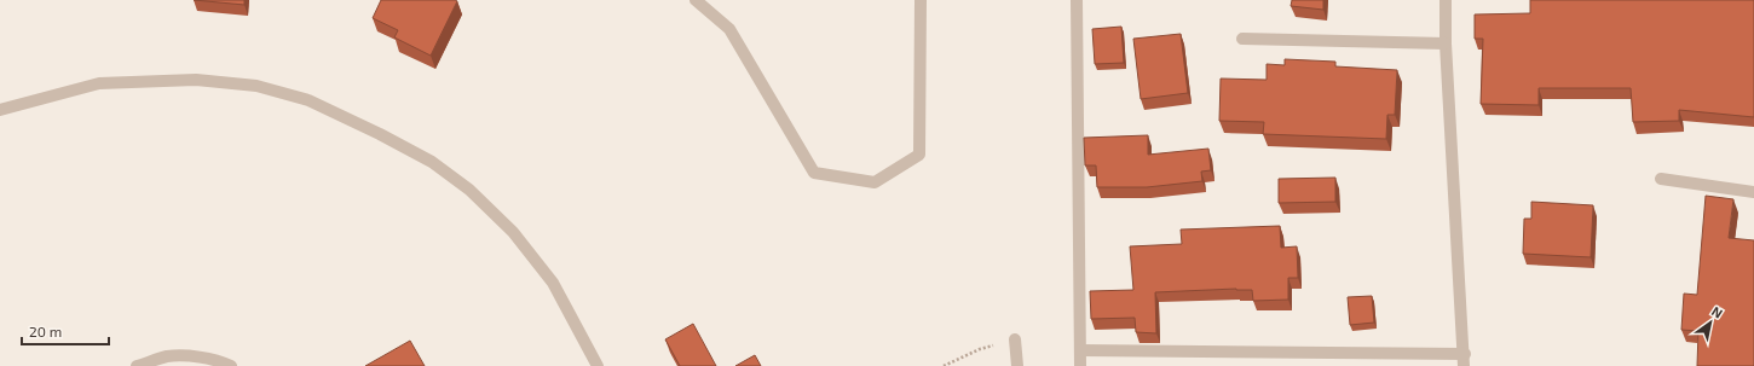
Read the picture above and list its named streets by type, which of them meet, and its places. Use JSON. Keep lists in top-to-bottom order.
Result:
{
  "scale_bar": "20 m",
  "north": "top right"
}
